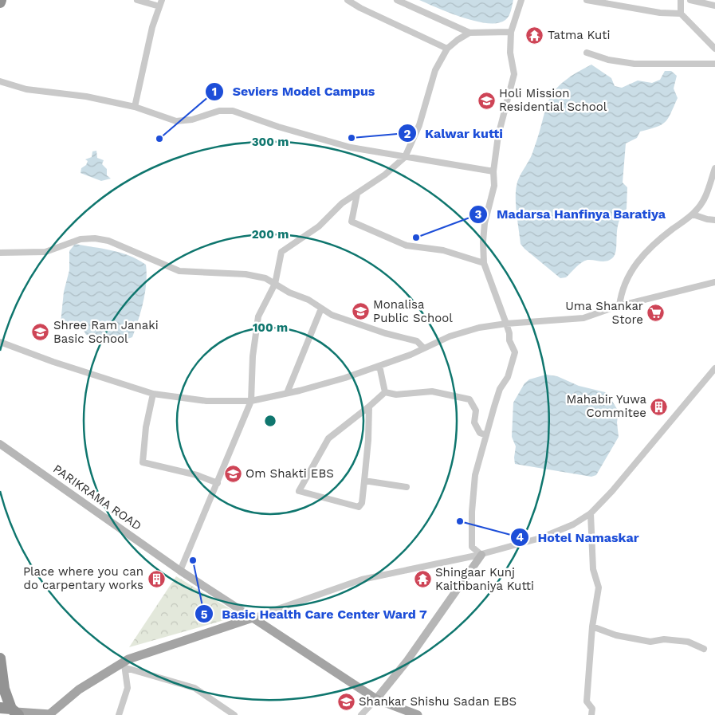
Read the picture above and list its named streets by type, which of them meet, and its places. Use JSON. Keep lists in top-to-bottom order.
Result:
{
  "streets": {
    "street": ["PARIKRAMA ROAD"]
  },
  "places": {
    "temple": ["Tatma Kuti", "Shingaar Kunj Kaithbaniya Kutti"],
    "school or university": [
      "Holi Mission Residential School",
      "Monalisa Public School",
      "Shree Ram Janaki Basic School",
      "Om Shakti EBS",
      "Shankar Shishu Sadan EBS"
    ],
    "other": [
      "Kalwar kutti",
      "Seviers Model Campus",
      "Madarsa Hanfinya Baratiya",
      "Hotel Namaskar",
      "Basic Health Care Center Ward 7"
    ],
    "supermarket": ["Uma Shankar Store"],
    "building": ["Mahabir Yuwa Commitee", "Place where you can do carpentary works"]
  },
  "rings": ["300 m", "200 m", "100 m"]
}
